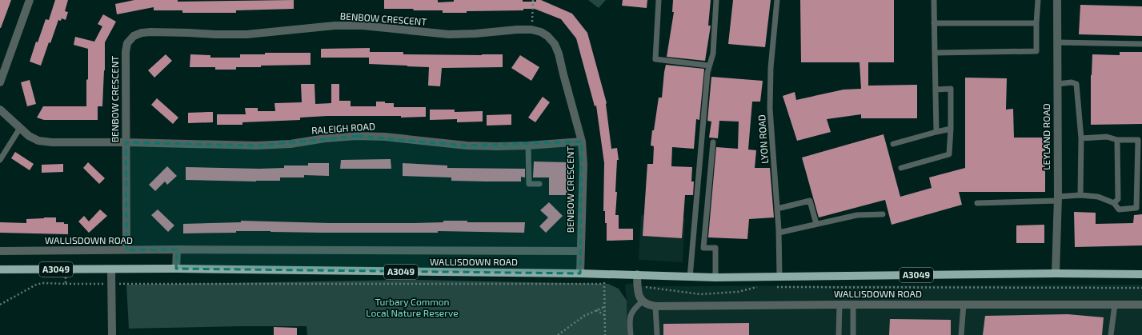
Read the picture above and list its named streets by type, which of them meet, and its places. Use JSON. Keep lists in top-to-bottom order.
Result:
{
  "streets": {
    "main road": ["WALLISDOWN ROAD", "A3049"],
    "street": ["BENBOW CRESCENT", "RALEIGH ROAD", "LEYLAND ROAD"],
    "lane": ["LYON ROAD"]
  },
  "crossings": [
    ["BENBOW CRESCENT", "RALEIGH ROAD"],
    ["BENBOW CRESCENT", "WALLISDOWN ROAD"],
    ["LEYLAND ROAD", "WALLISDOWN ROAD"],
    ["LYON ROAD", "WALLISDOWN ROAD"]
  ],
  "parks": ["Turbary Common Local Nature Reserve"]
}
